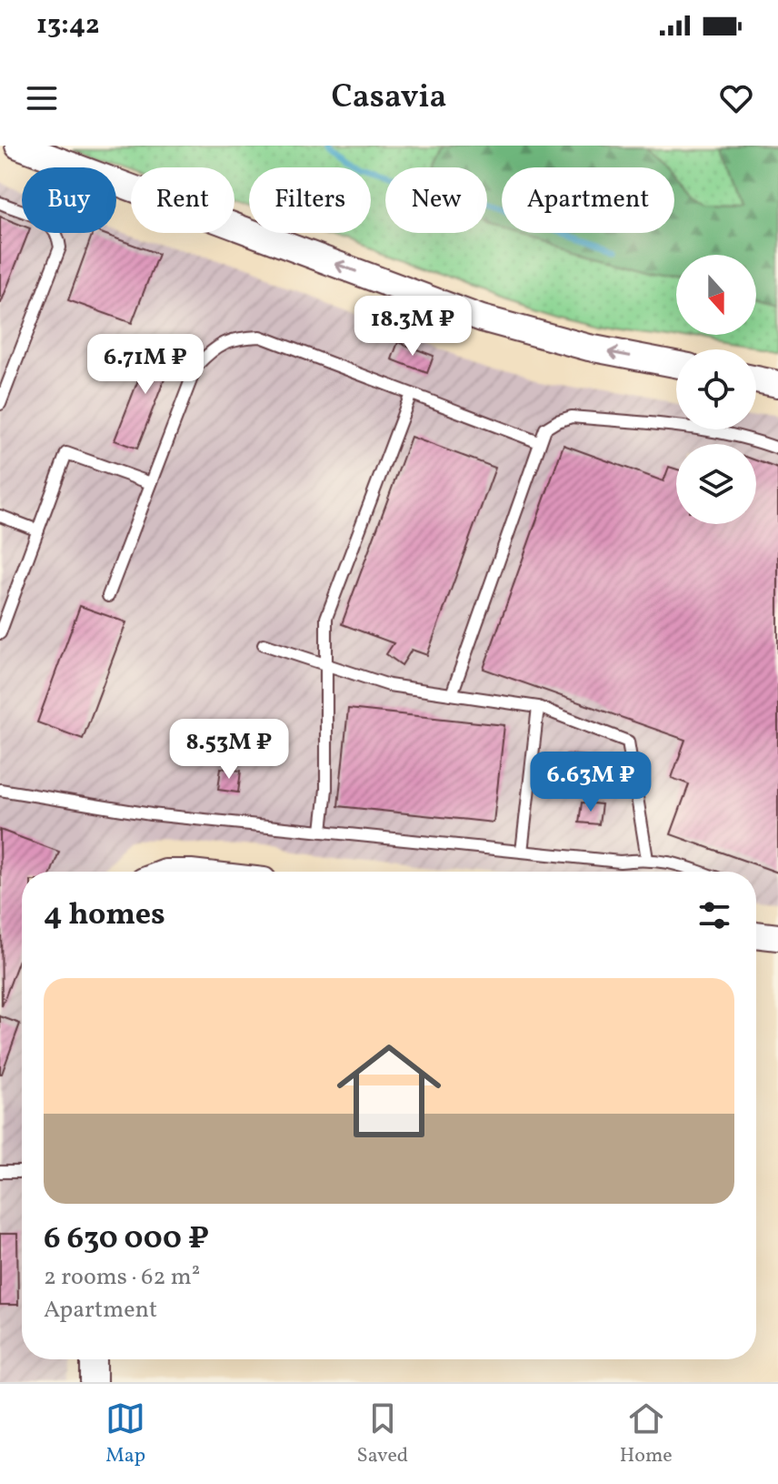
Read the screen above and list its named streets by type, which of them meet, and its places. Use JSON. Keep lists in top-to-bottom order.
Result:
{
  "north": "bottom",
  "page": {
    "status": "13:42",
    "header": "Casavia",
    "chip": [
      "Buy",
      "Rent",
      "Filters",
      "New",
      "Apartment"
    ],
    "price": [
      "18.3M ₽",
      "6.71M ₽",
      "8.53M ₽",
      "6.63M ₽"
    ],
    "heading": "4 homes",
    "list": [
      {
        "name": "6 630 000 ₽",
        "note": "2 rooms · 62 m² · Apartment"
      }
    ],
    "tabs": ["Map", "Saved", "Home"]
  }
}
